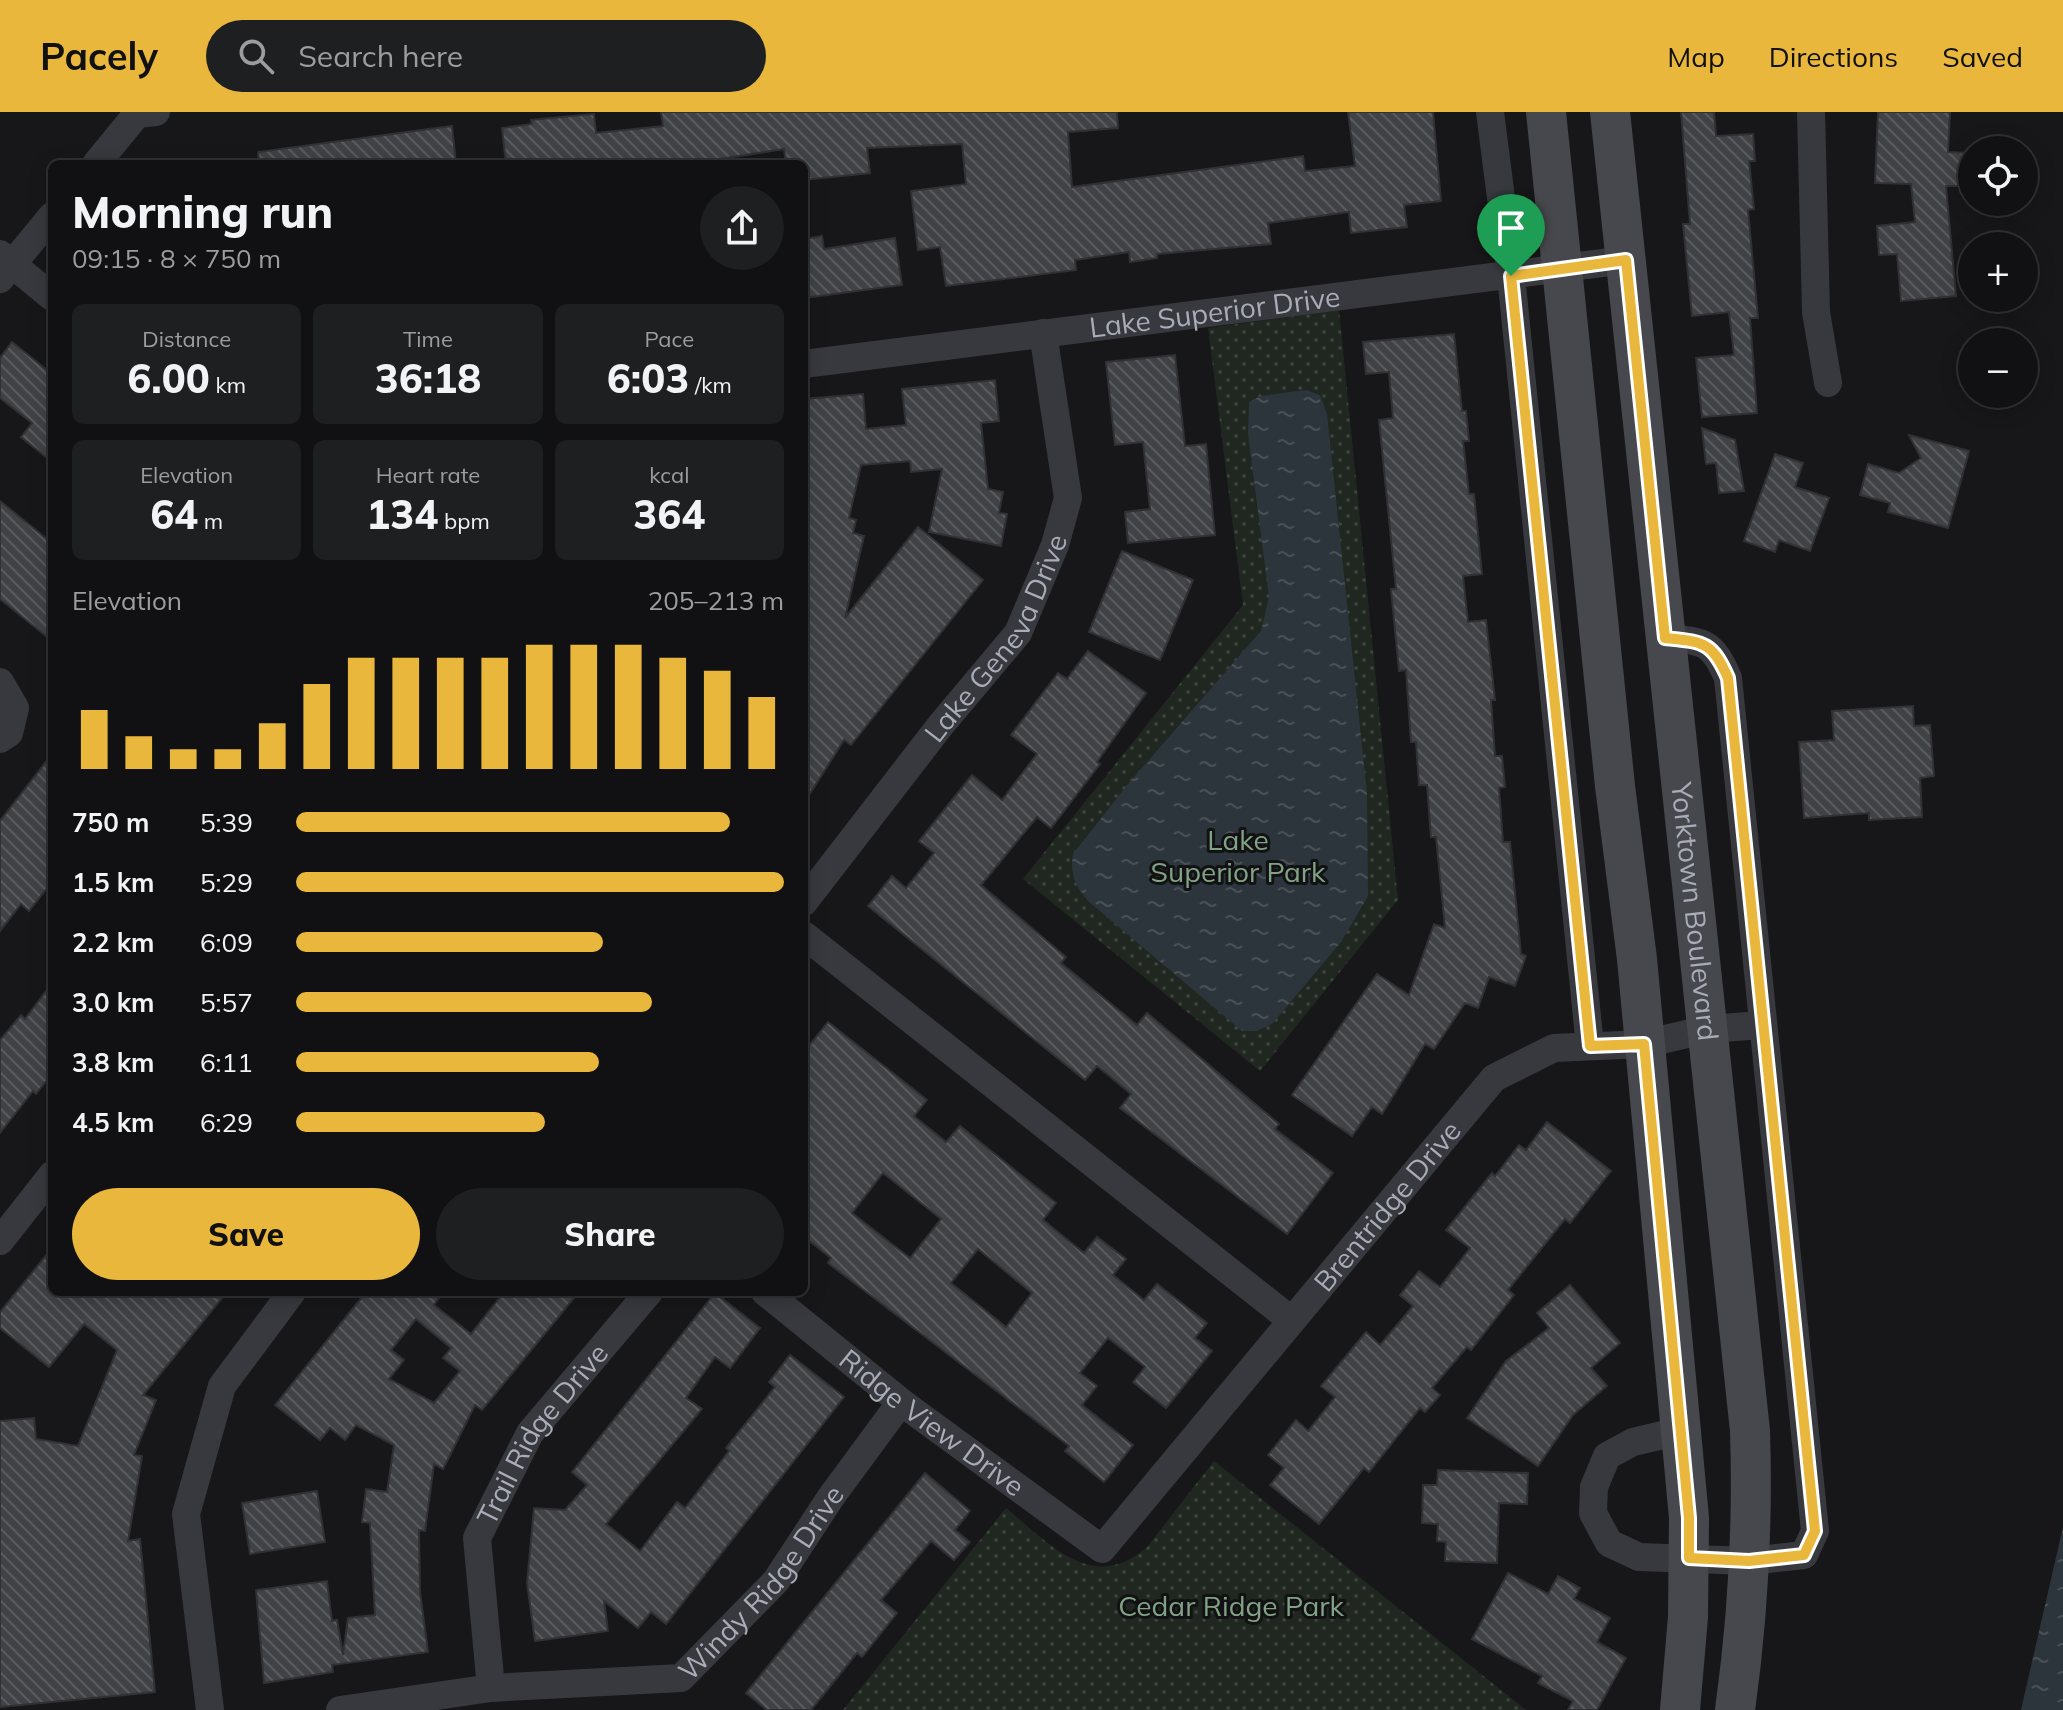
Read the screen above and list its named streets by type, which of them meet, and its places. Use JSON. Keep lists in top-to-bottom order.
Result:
{
  "streets": {
    "main road": ["Yorktown Boulevard"],
    "street": [
      "Lake Superior Drive",
      "Lake Geneva Drive",
      "Brentridge Drive",
      "Ridge View Drive",
      "Trail Ridge Drive",
      "Windy Ridge Drive"
    ]
  },
  "crossings": [
    ["Lake Superior Drive", "Lake Geneva Drive"],
    ["Lake Superior Drive", "Yorktown Boulevard"],
    ["Yorktown Boulevard", "Brentridge Drive"],
    ["Brentridge Drive", "Ridge View Drive"],
    ["Ridge View Drive", "Windy Ridge Drive"],
    ["Trail Ridge Drive", "Windy Ridge Drive"]
  ],
  "parks": ["Lake Superior Park", "Cedar Ridge Park"],
  "page": {
    "header": "Pacely",
    "search": "Search here",
    "nav": ["Map", "Directions", "Saved"],
    "map_buttons": ["+", "−"],
    "heading": ["Morning run", "09:15 · 8 × 750 m"],
    "stats": [
      ["Distance", "6.00 km"],
      ["Time", "36:18"],
      ["Pace", "6:03 /km"],
      ["Elevation", "64 m"],
      ["Heart rate", "134 bpm"],
      ["kcal", "364"]
    ],
    "chart": ["Elevation", "205–213 m"],
    "list": [
      {
        "name": "750 m",
        "note": "5:39"
      },
      {
        "name": "1.5 km",
        "note": "5:29"
      },
      {
        "name": "2.2 km",
        "note": "6:09"
      },
      {
        "name": "3.0 km",
        "note": "5:57"
      },
      {
        "name": "3.8 km",
        "note": "6:11"
      },
      {
        "name": "4.5 km",
        "note": "6:29"
      }
    ],
    "buttons": ["Save", "Share"]
  }
}
